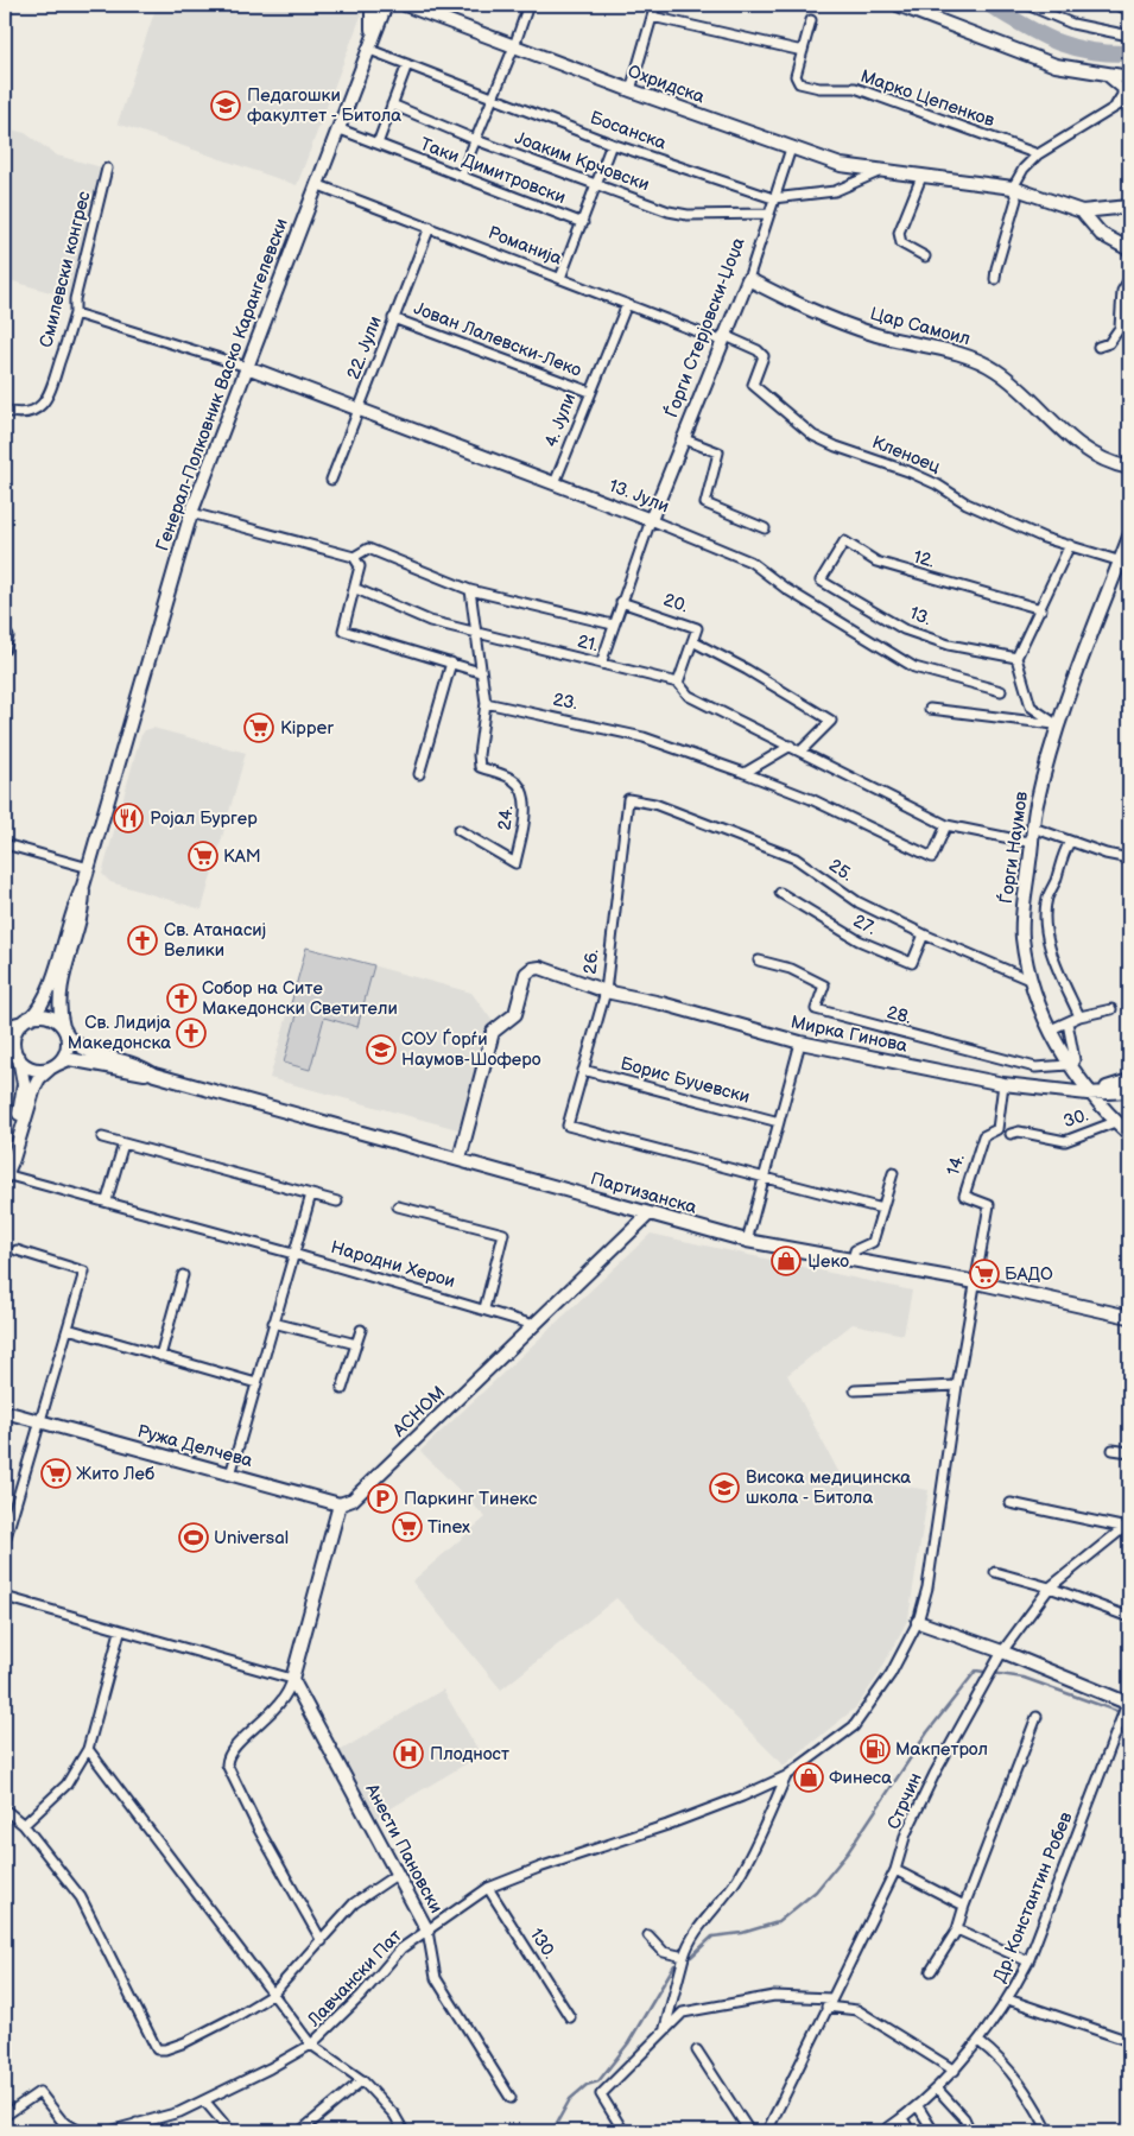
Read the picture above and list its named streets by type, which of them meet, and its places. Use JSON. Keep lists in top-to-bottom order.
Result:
{
  "streets": {
    "street": [
      "Охридска",
      "Марко Цепенков",
      "Босанска",
      "Јоаким Крчовски",
      "Таки Димитровски",
      "Романија",
      "Смилевски конгрес",
      "Цар Самоил",
      "Ѓорги Стерјовски-Џоџа",
      "Јован Лалевски-Леко",
      "22. Јули",
      "Генерал-Полковник Васко Карангелевски",
      "4. Јули",
      "Кленоец",
      "13. Јули",
      "12.",
      "20.",
      "13.",
      "21.",
      "23.",
      "24.",
      "Ѓорги Наумов",
      "25.",
      "27.",
      "26.",
      "28.",
      "Мирка Гинова",
      "Борис Буџевски",
      "30.",
      "14.",
      "Партизанска",
      "Народни Херои",
      "АСНОМ",
      "Ружа Делчева",
      "Стрчин",
      "Анести Пановски",
      "Др. Константин Робев",
      "130.",
      "Лавчански Пат"
    ]
  },
  "crossings": [
    ["Охридска", "Босанска"],
    ["Охридска", "Ѓорги Стерјовски-Џоџа"],
    ["Босанска", "Ѓорги Стерјовски-Џоџа"],
    ["Босанска", "Генерал-Полковник Васко Карангелевски"],
    ["Јоаким Крчовски", "Ѓорги Стерјовски-Џоџа"],
    ["Таки Димитровски", "Романија"],
    ["Таки Димитровски", "Генерал-Полковник Васко Карангелевски"],
    ["Романија", "Ѓорги Стерјовски-Џоџа"],
    ["Романија", "22. Јули"],
    ["Романија", "Генерал-Полковник Васко Карангелевски"],
    ["Романија", "4. Јули"],
    ["Романија", "Кленоец"],
    ["Цар Самоил", "Ѓорги Стерјовски-Џоџа"],
    ["Ѓорги Стерјовски-Џоџа", "Кленоец"],
    ["Ѓорги Стерјовски-Џоџа", "13. Јули"],
    ["Јован Лалевски-Леко", "22. Јули"],
    ["Јован Лалевски-Леко", "4. Јули"],
    ["22. Јули", "13. Јули"],
    ["Генерал-Полковник Васко Карангелевски", "13. Јули"],
    ["Генерал-Полковник Васко Карангелевски", "Партизанска"],
    ["Генерал-Полковник Васко Карангелевски", "Народни Херои"],
    ["4. Јули", "13. Јули"],
    ["Кленоец", "Ѓорги Наумов"],
    ["12.", "13."],
    ["20.", "21."],
    ["21.", "23."],
    ["21.", "Ѓорги Наумов"],
    ["23.", "24."],
    ["Ѓорги Наумов", "25."],
    ["Ѓорги Наумов", "28."],
    ["Ѓорги Наумов", "Мирка Гинова"],
    ["Ѓорги Наумов", "30."],
    ["25.", "27."],
    ["25.", "26."],
    ["26.", "Мирка Гинова"],
    ["26.", "Борис Буџевски"],
    ["Мирка Гинова", "14."],
    ["Мирка Гинова", "Партизанска"],
    ["14.", "Партизанска"],
    ["14.", "Лавчански Пат"],
    ["Партизанска", "АСНОМ"],
    ["Партизанска", "Лавчански Пат"],
    ["Народни Херои", "АСНОМ"],
    ["АСНОМ", "Ружа Делчева"],
    ["Анести Пановски", "Лавчански Пат"],
    ["130.", "Лавчански Пат"]
  ],
  "places": {
    "school or university": ["Педагошки факултет - Битола", "СОУ Ѓорѓи Наумов-Шоферо", "Висока медицинска школа - Битола"],
    "supermarket": [
      "Kipper",
      "KAM",
      "БАДО",
      "Жито Леб",
      "Tinex"
    ],
    "restaurant": ["Ројал Бургер"],
    "church": ["Св. Атанасиј Велики", "Собор на Сите Македонски Светители", "Св. Лидија Македонска"],
    "shop": ["Џеко", "Финеса"],
    "parking": ["Паркинг Тинекс"],
    "sports": ["Universal"],
    "fuel station": ["Макпетрол"],
    "hospital": ["Плодност"]
  }
}
